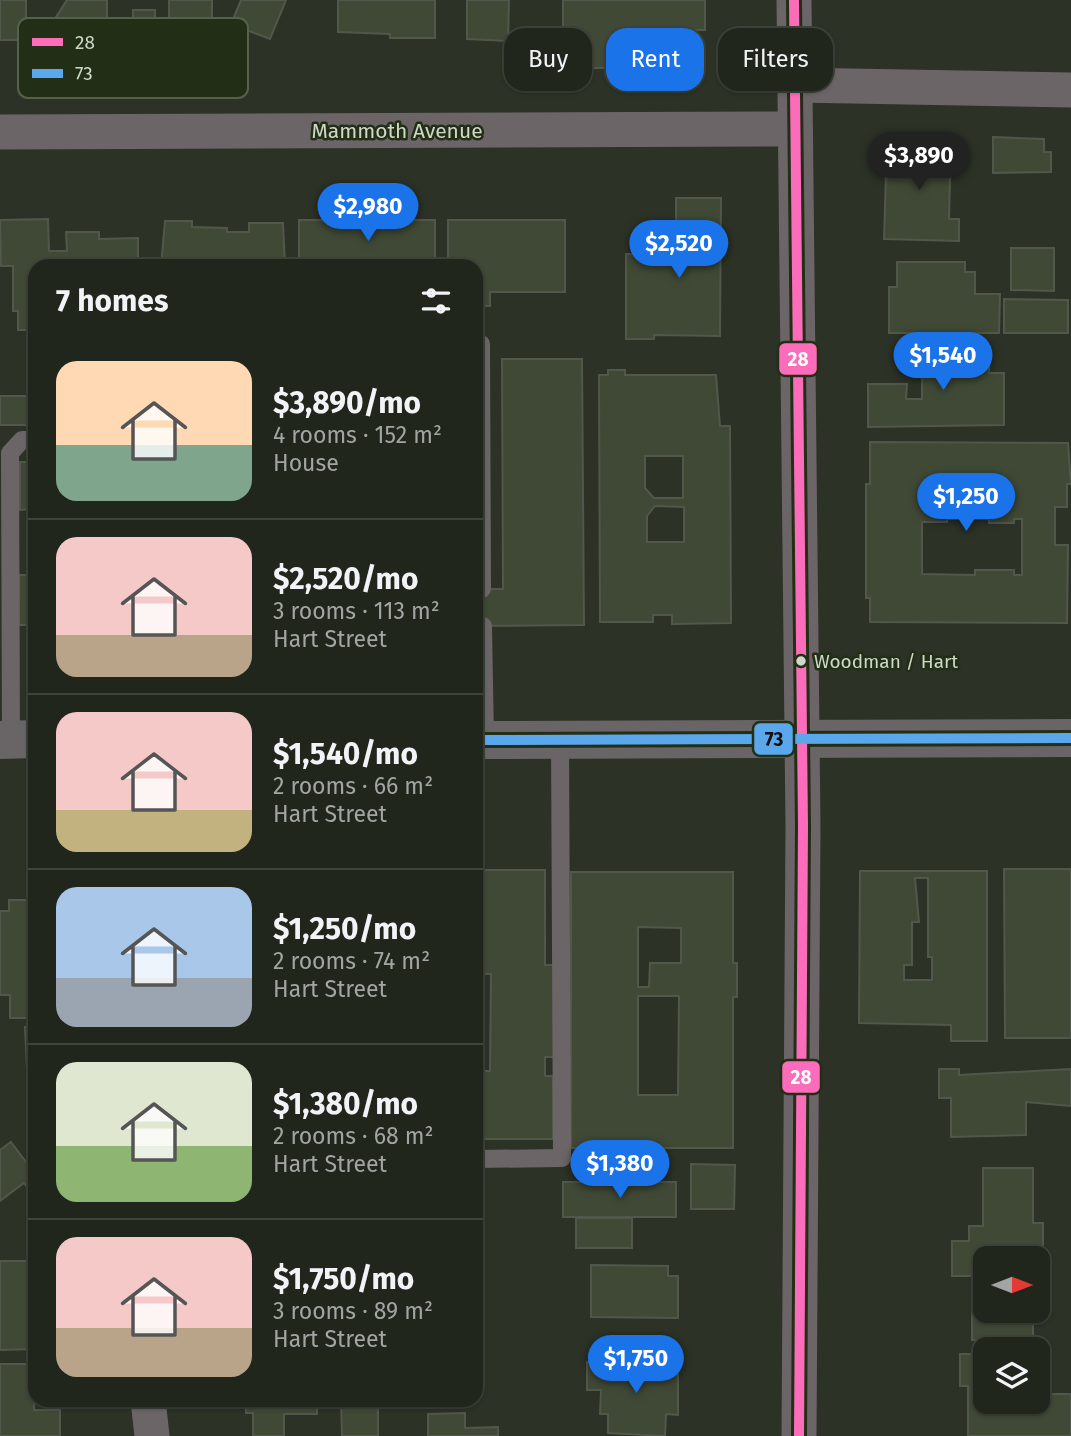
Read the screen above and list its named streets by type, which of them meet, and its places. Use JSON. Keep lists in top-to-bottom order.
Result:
{
  "streets": {
    "street": ["Mammoth Avenue"]
  },
  "places": ["Woodman / Hart"],
  "lines": ["transit line 28", "transit line 73"],
  "legend": ["28", "73"],
  "north": "right",
  "page": {
    "chip": ["Buy", "Rent", "Filters"],
    "price": [
      "$3,890",
      "$2,980",
      "$2,520",
      "$1,540",
      "$1,250",
      "$1,380",
      "$1,750"
    ],
    "heading": "7 homes",
    "list": [
      {
        "name": "$3,890/mo",
        "note": "4 rooms · 152 m² · House"
      },
      {
        "name": "$2,520/mo",
        "note": "3 rooms · 113 m² · Hart Street"
      },
      {
        "name": "$1,540/mo",
        "note": "2 rooms · 66 m² · Hart Street"
      },
      {
        "name": "$1,250/mo",
        "note": "2 rooms · 74 m² · Hart Street"
      },
      {
        "name": "$1,380/mo",
        "note": "2 rooms · 68 m² · Hart Street"
      },
      {
        "name": "$1,750/mo",
        "note": "3 rooms · 89 m² · Hart Street"
      }
    ]
  }
}
